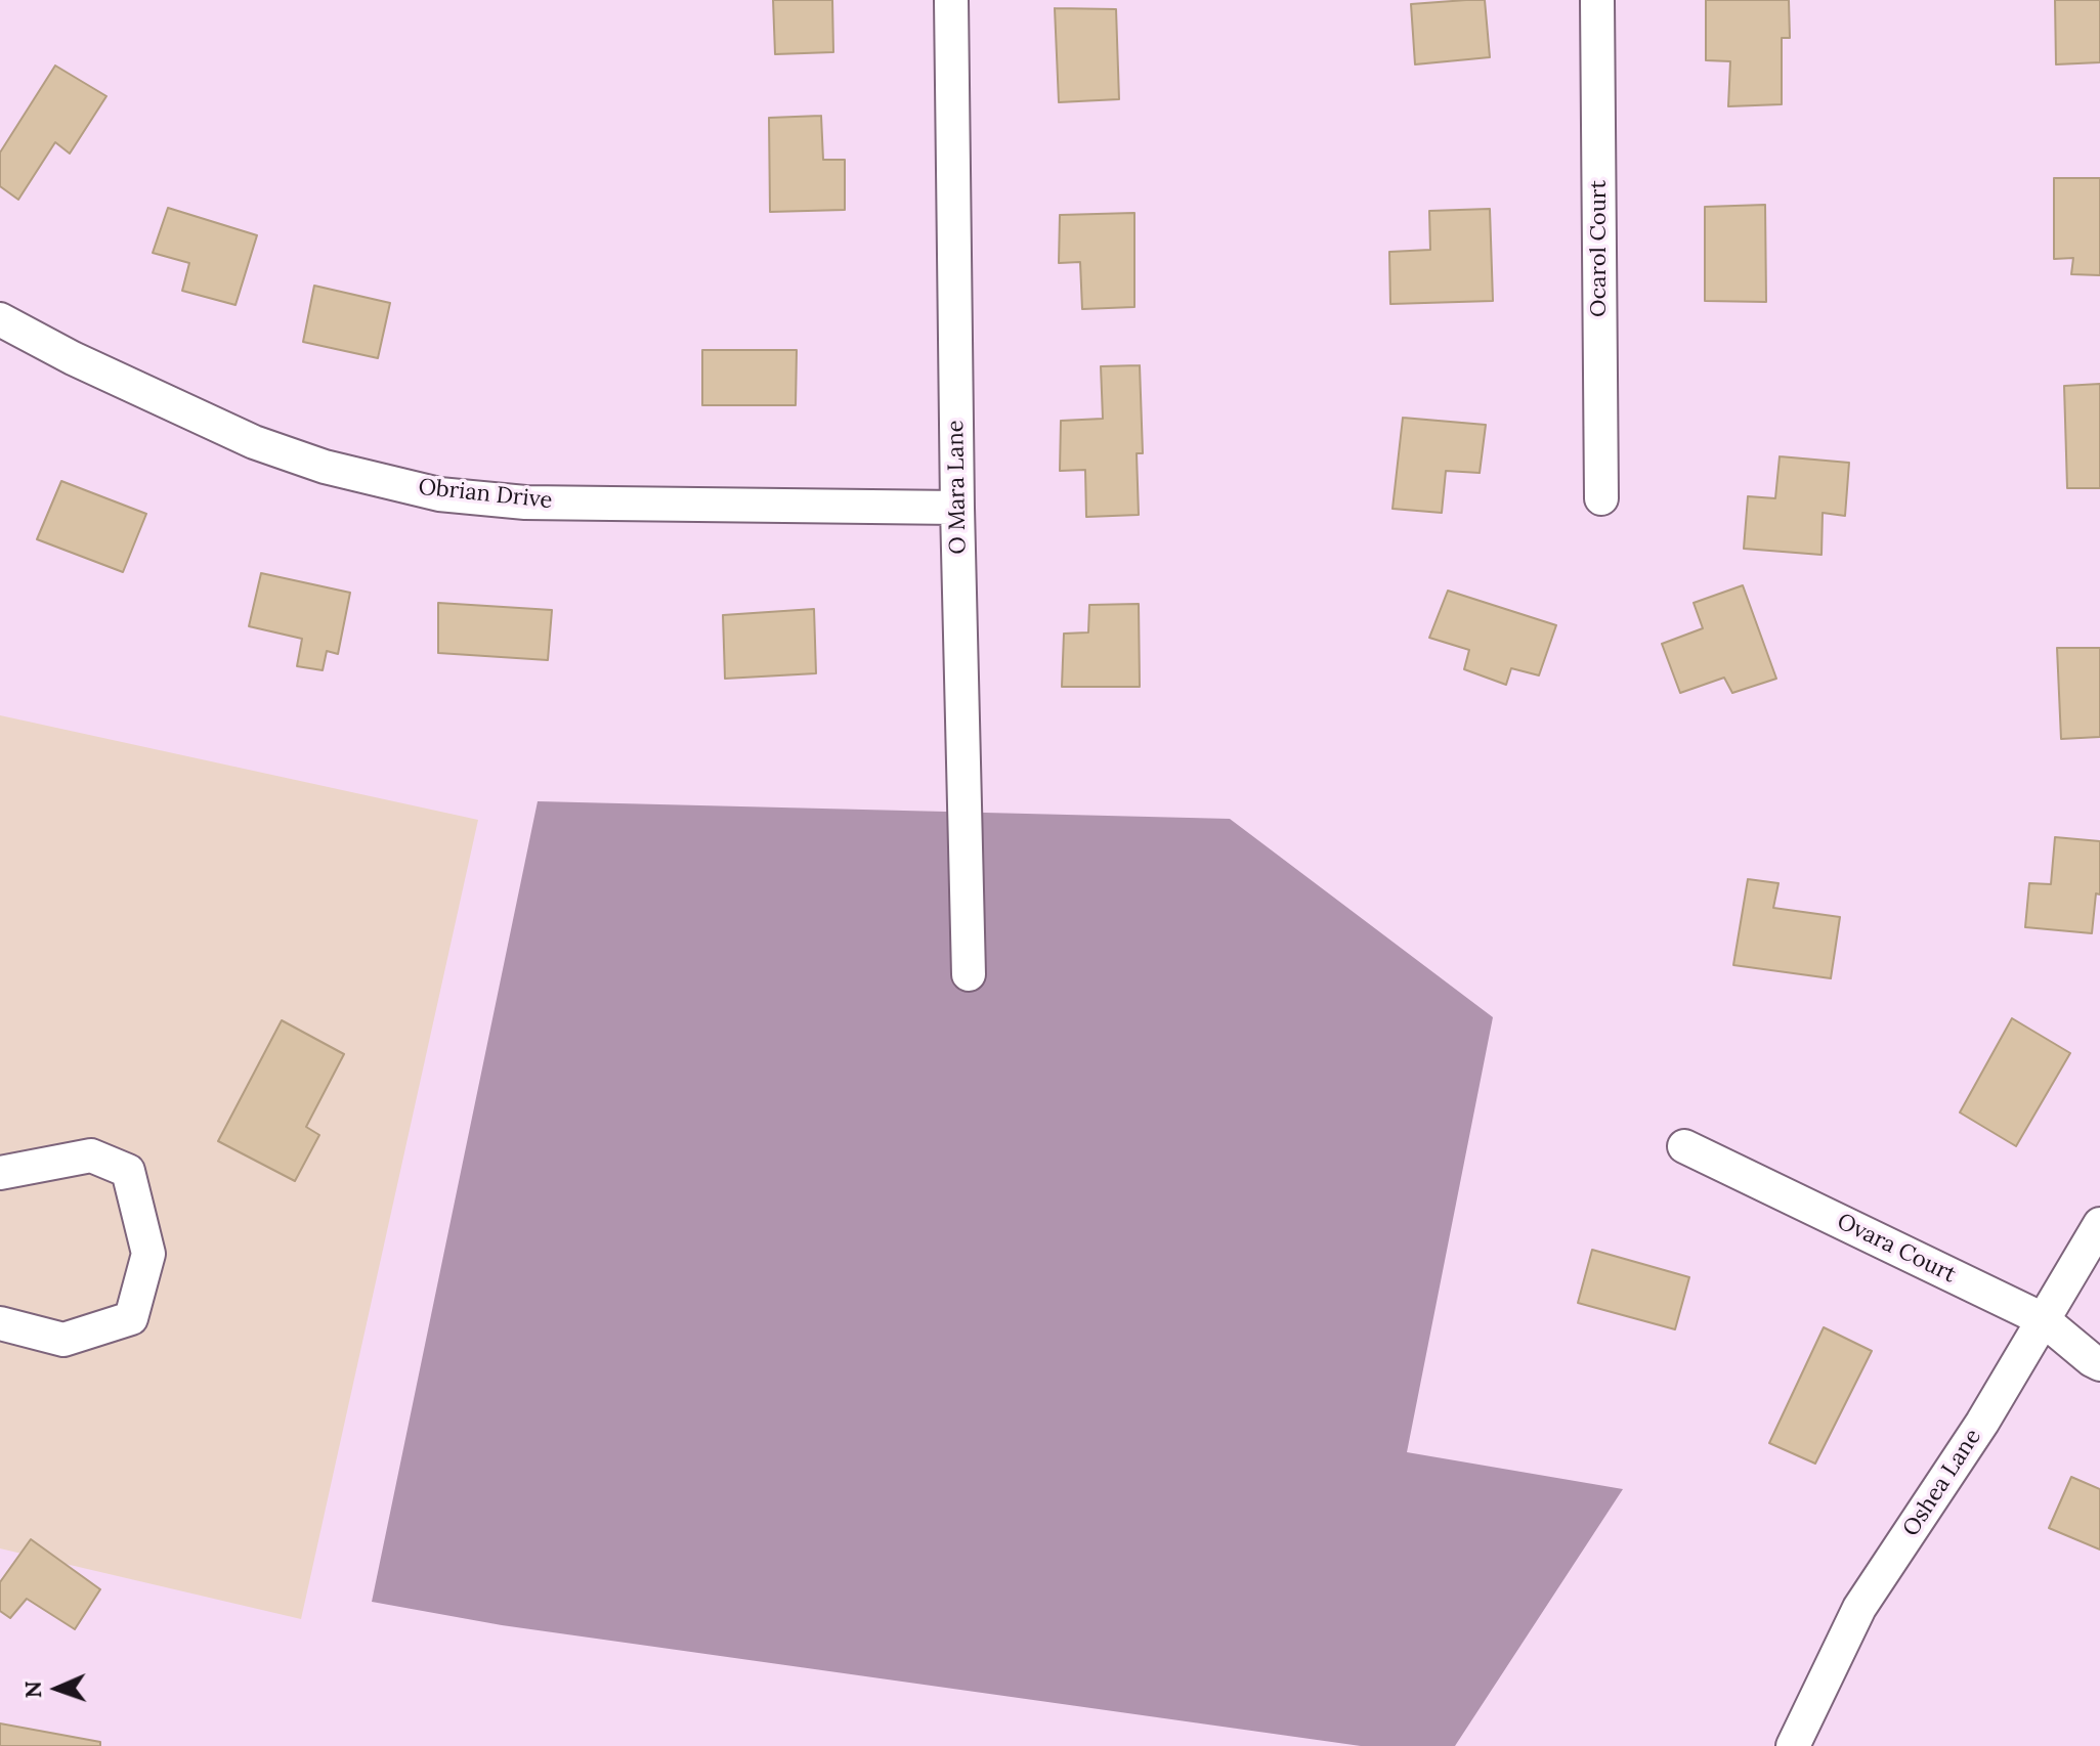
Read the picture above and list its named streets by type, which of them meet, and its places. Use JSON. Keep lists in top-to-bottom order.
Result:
{
  "streets": {
    "street": [
      "Ocarol Court",
      "O Mara Lane",
      "Obrian Drive",
      "Ovara Court",
      "Oshea Lane"
    ]
  },
  "crossings": [
    ["O Mara Lane", "Obrian Drive"],
    ["Ovara Court", "Oshea Lane"]
  ],
  "north": "left"
}
